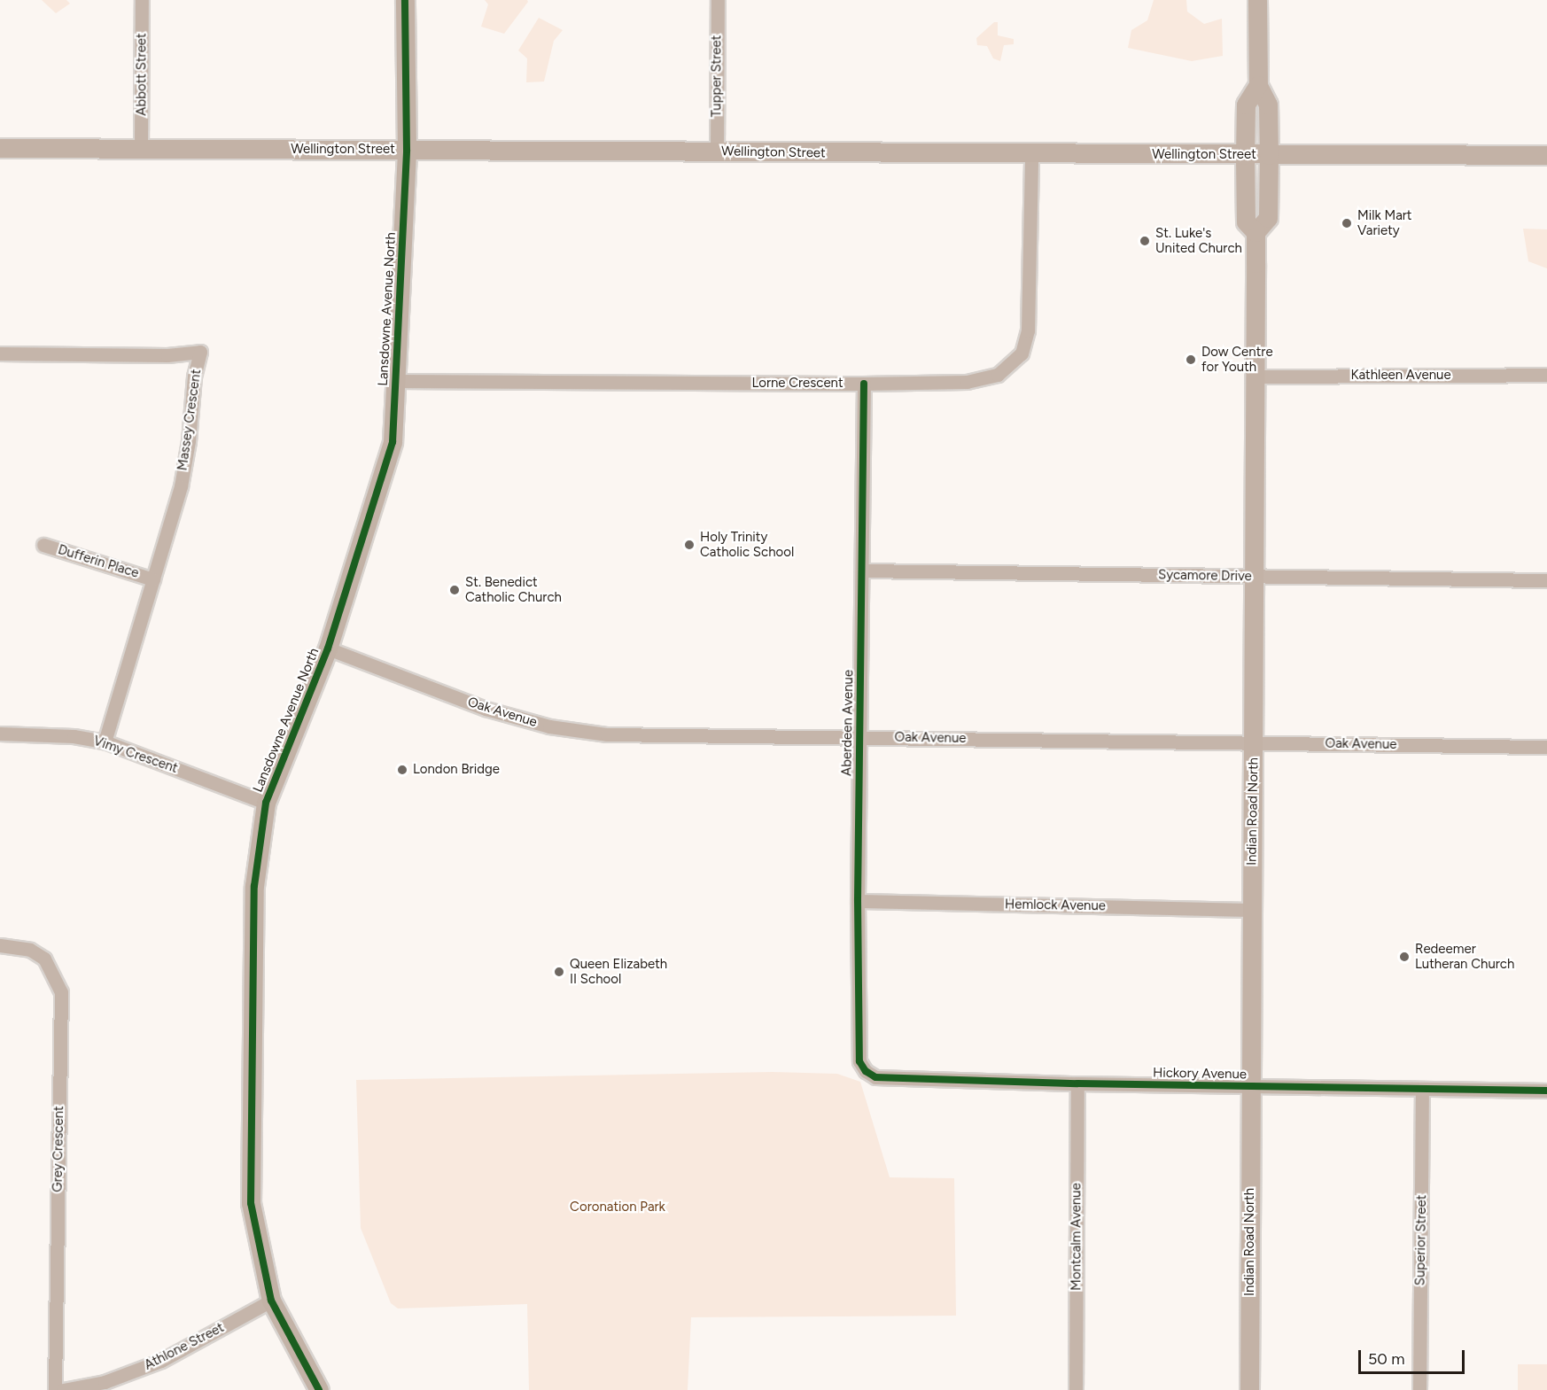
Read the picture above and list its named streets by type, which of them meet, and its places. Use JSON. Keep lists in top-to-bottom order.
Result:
{
  "streets": {
    "main road": ["Wellington Street", "Lansdowne Avenue North", "Indian Road North"],
    "street": [
      "Abbott Street",
      "Tupper Street",
      "Kathleen Avenue",
      "Lorne Crescent",
      "Massey Crescent",
      "Dufferin Place",
      "Sycamore Drive",
      "Oak Avenue",
      "Aberdeen Avenue",
      "Vimy Crescent",
      "Hemlock Avenue",
      "Hickory Avenue",
      "Grey Crescent",
      "Montcalm Avenue",
      "Superior Street",
      "Athlone Street"
    ]
  },
  "crossings": [
    ["Abbott Street", "Wellington Street"],
    ["Tupper Street", "Wellington Street"],
    ["Wellington Street", "Lansdowne Avenue North"],
    ["Wellington Street", "Lorne Crescent"],
    ["Wellington Street", "Indian Road North"],
    ["Lansdowne Avenue North", "Lorne Crescent"],
    ["Lansdowne Avenue North", "Oak Avenue"],
    ["Lansdowne Avenue North", "Vimy Crescent"],
    ["Lansdowne Avenue North", "Athlone Street"],
    ["Kathleen Avenue", "Indian Road North"],
    ["Lorne Crescent", "Aberdeen Avenue"],
    ["Massey Crescent", "Dufferin Place"],
    ["Massey Crescent", "Vimy Crescent"],
    ["Sycamore Drive", "Aberdeen Avenue"],
    ["Sycamore Drive", "Indian Road North"],
    ["Oak Avenue", "Aberdeen Avenue"],
    ["Oak Avenue", "Indian Road North"],
    ["Aberdeen Avenue", "Hemlock Avenue"],
    ["Aberdeen Avenue", "Hickory Avenue"],
    ["Indian Road North", "Hemlock Avenue"],
    ["Indian Road North", "Hickory Avenue"],
    ["Hickory Avenue", "Montcalm Avenue"],
    ["Hickory Avenue", "Superior Street"]
  ],
  "parks": ["Coronation Park"],
  "places": [
    "Milk Mart Variety",
    "St. Luke's United Church",
    "Dow Centre for Youth",
    "Holy Trinity Catholic School",
    "St. Benedict Catholic Church",
    "London Bridge",
    "Redeemer Lutheran Church",
    "Queen Elizabeth II School"
  ],
  "scale_bar": "50 m"
}
